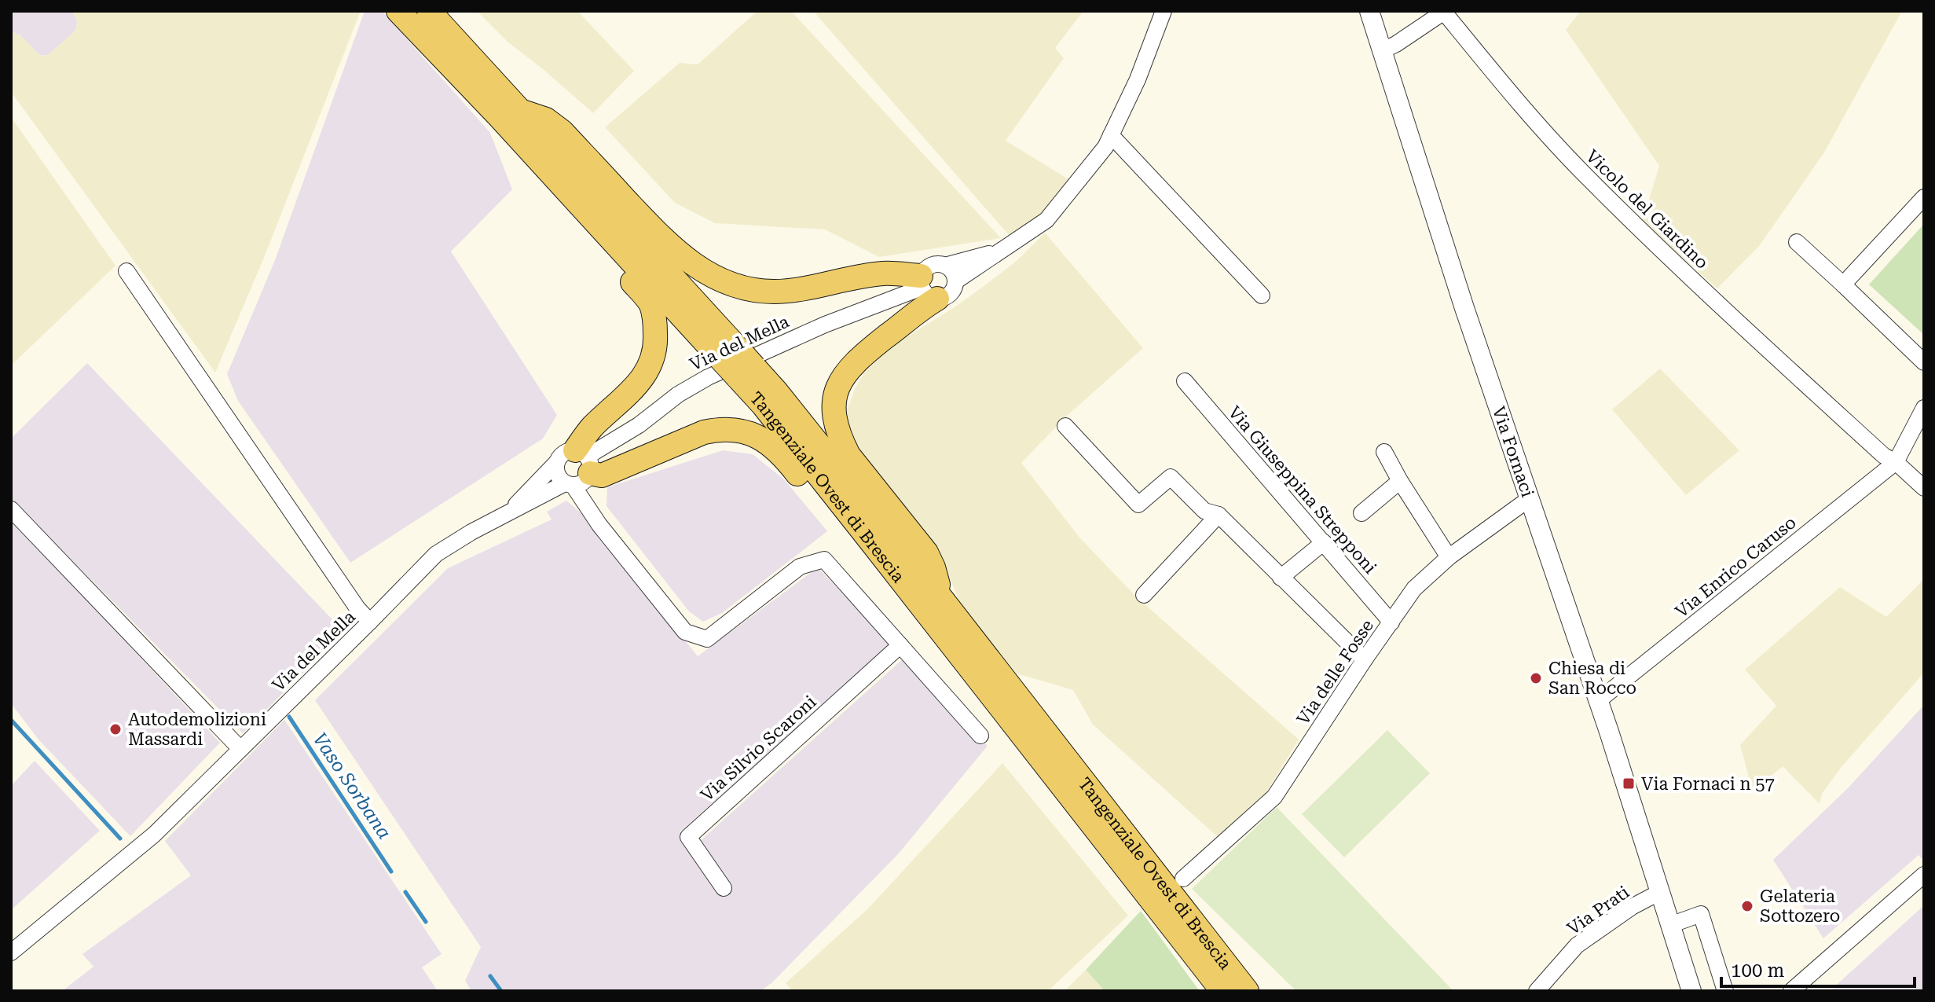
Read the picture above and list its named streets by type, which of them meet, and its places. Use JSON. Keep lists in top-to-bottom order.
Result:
{
  "streets": {
    "main road": ["Tangenziale Ovest di Brescia"],
    "street": [
      "Vicolo del Giardino",
      "Via del Mella",
      "Via Fornaci",
      "Via Giuseppina Strepponi",
      "Via Enrico Caruso",
      "Via delle Fosse",
      "Via Silvio Scaroni",
      "Via Prati"
    ]
  },
  "crossings": [
    ["Vicolo del Giardino", "Via Fornaci"],
    ["Vicolo del Giardino", "Via Enrico Caruso"],
    ["Via Fornaci", "Via Enrico Caruso"],
    ["Via Fornaci", "Via delle Fosse"],
    ["Via Fornaci", "Via Prati"],
    ["Via Giuseppina Strepponi", "Via delle Fosse"]
  ],
  "water": ["Vaso Sorbana"],
  "places": {
    "other": ["Chiesa di San Rocco", "Autodemolizioni Massardi", "Gelateria Sottozero"],
    "transit": ["Via Fornaci n 57"]
  },
  "scale_bar": "100 m"
}
